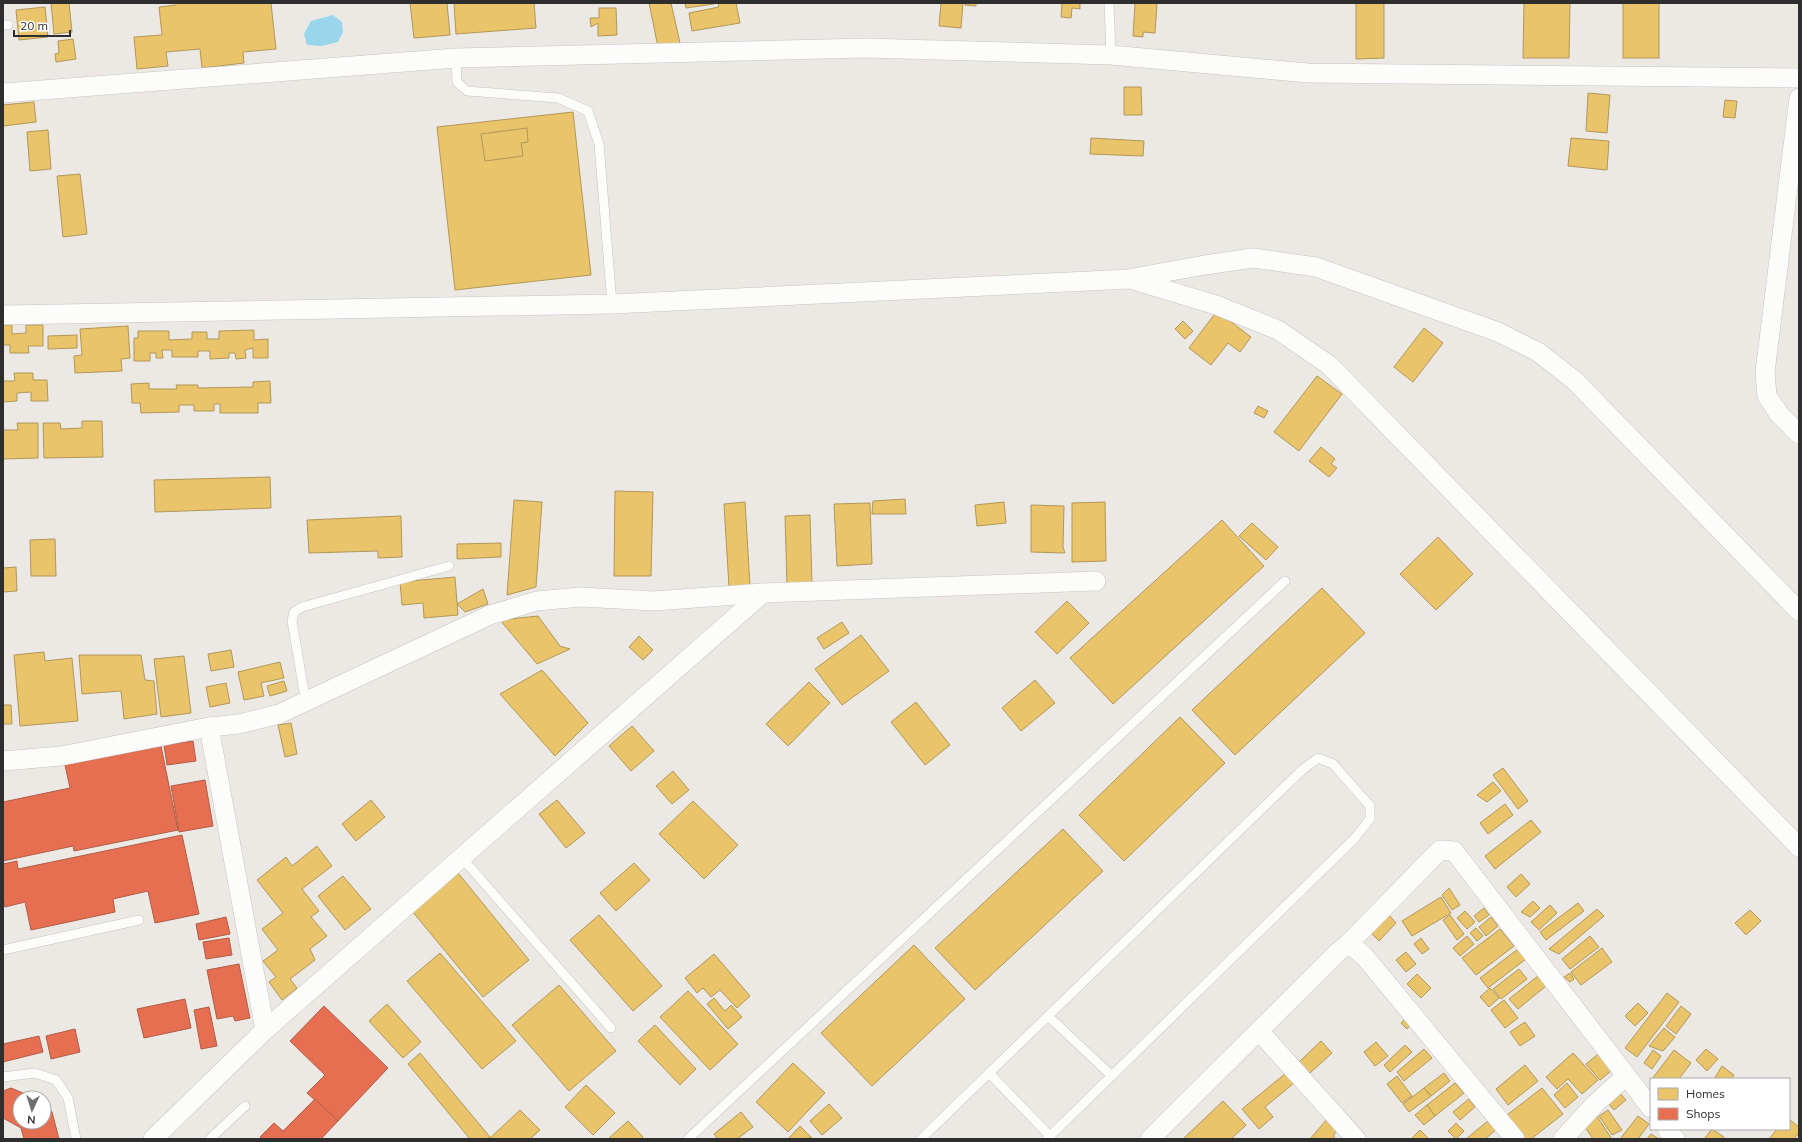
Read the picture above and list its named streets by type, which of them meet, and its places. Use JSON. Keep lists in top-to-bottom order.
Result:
{
  "legend": ["Homes", "Shops"],
  "scale_bar": "20 m",
  "north": "bottom"
}
